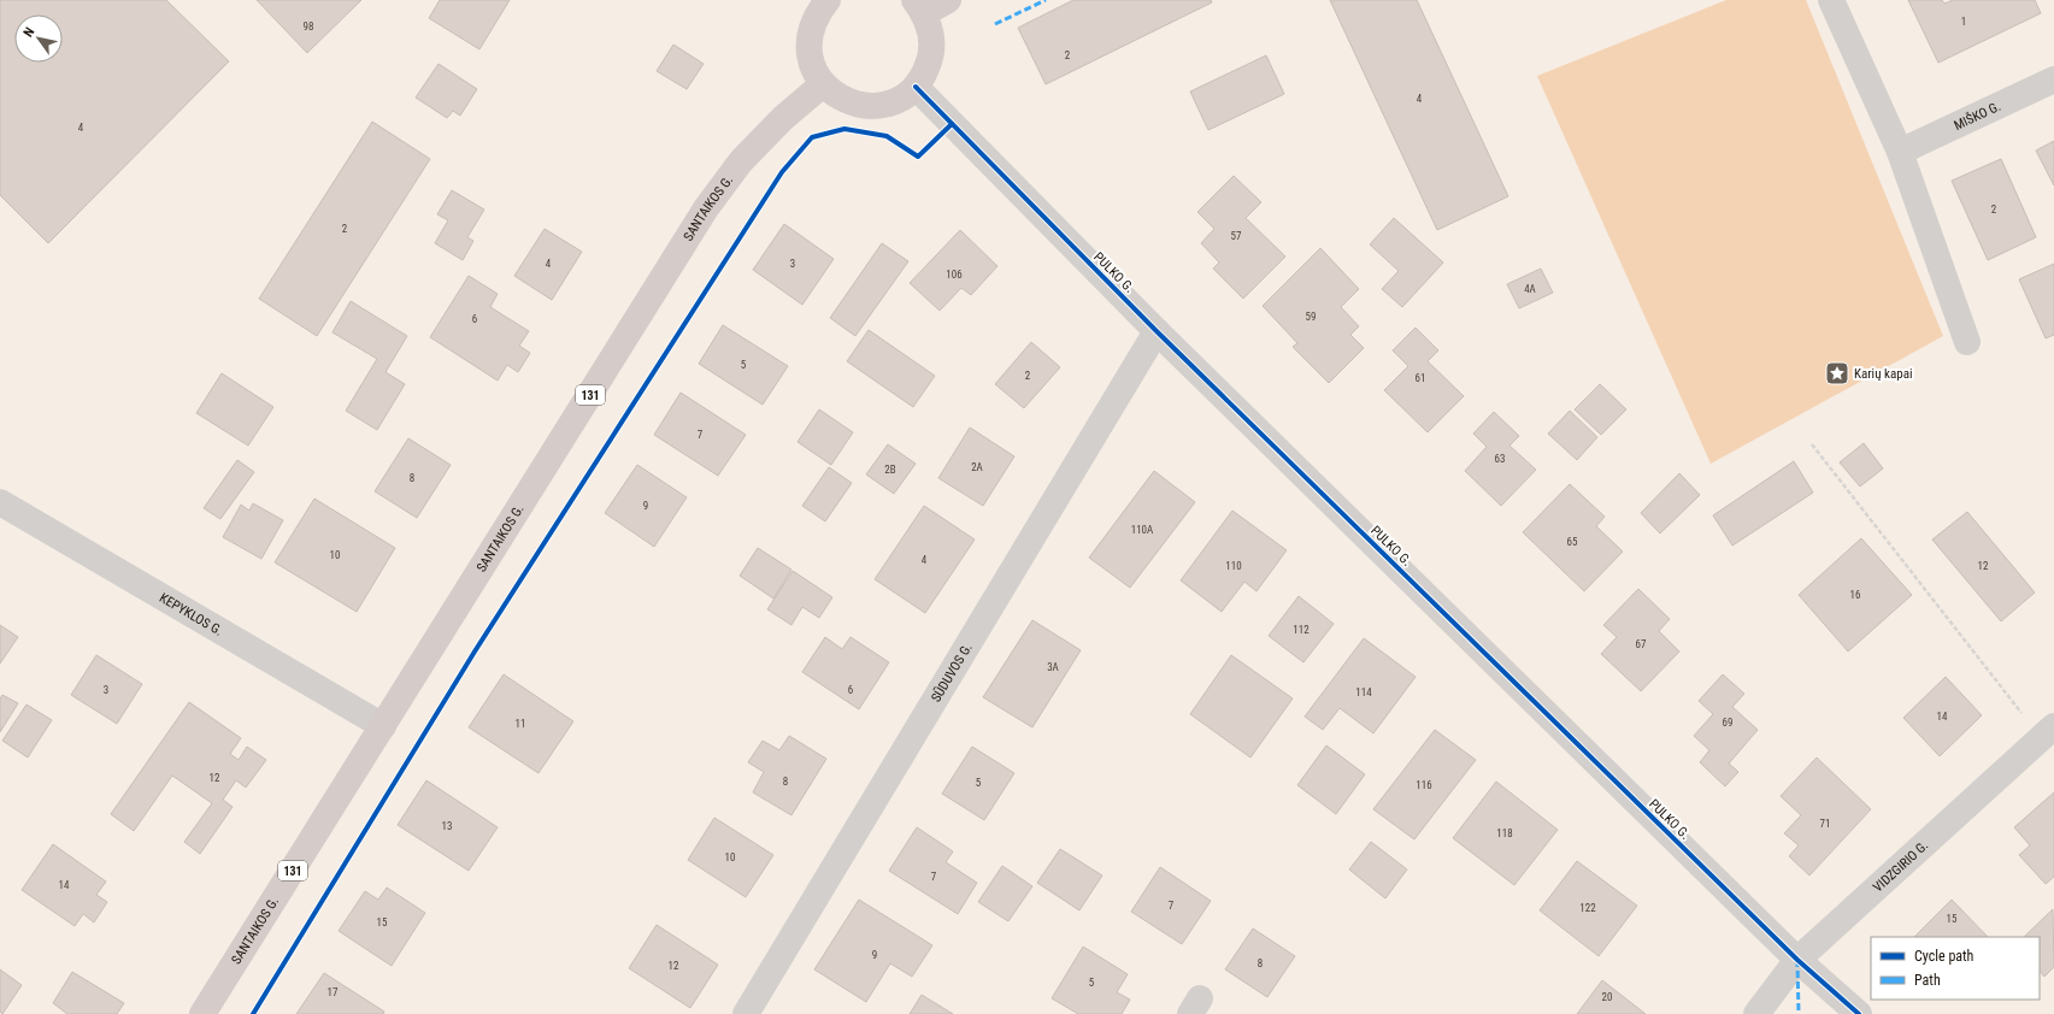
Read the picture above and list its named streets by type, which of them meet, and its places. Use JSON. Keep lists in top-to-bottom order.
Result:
{
  "streets": {
    "main road": ["SANTAIKOS G.", "131"],
    "street": [
      "MIŠKO G.",
      "PULKO G.",
      "KEPYKLOS G.",
      "SŪDUVOS G.",
      "VIDZGIRIO G."
    ]
  },
  "crossings": [
    ["SANTAIKOS G.", "KEPYKLOS G."],
    ["PULKO G.", "SŪDUVOS G."],
    ["PULKO G.", "VIDZGIRIO G."]
  ],
  "places": {
    "place": ["Karių kapai"]
  },
  "house_numbers": [
    "1",
    "98",
    "2",
    "4",
    "4",
    "2",
    "2",
    "57",
    "4",
    "3",
    "106",
    "4A",
    "59",
    "6",
    "5",
    "2",
    "61",
    "7",
    "63",
    "2A",
    "2B",
    "8",
    "9",
    "110A",
    "65",
    "10",
    "4",
    "110",
    "12",
    "16",
    "112",
    "67",
    "3A",
    "3",
    "6",
    "114",
    "14",
    "69",
    "11",
    "12",
    "8",
    "5",
    "116",
    "71",
    "13",
    "118",
    "10",
    "7",
    "14",
    "7",
    "122",
    "15",
    "15",
    "9",
    "8",
    "12",
    "5",
    "17",
    "20"
  ],
  "legend": ["Cycle path", "Path"],
  "north": "top left"
}
